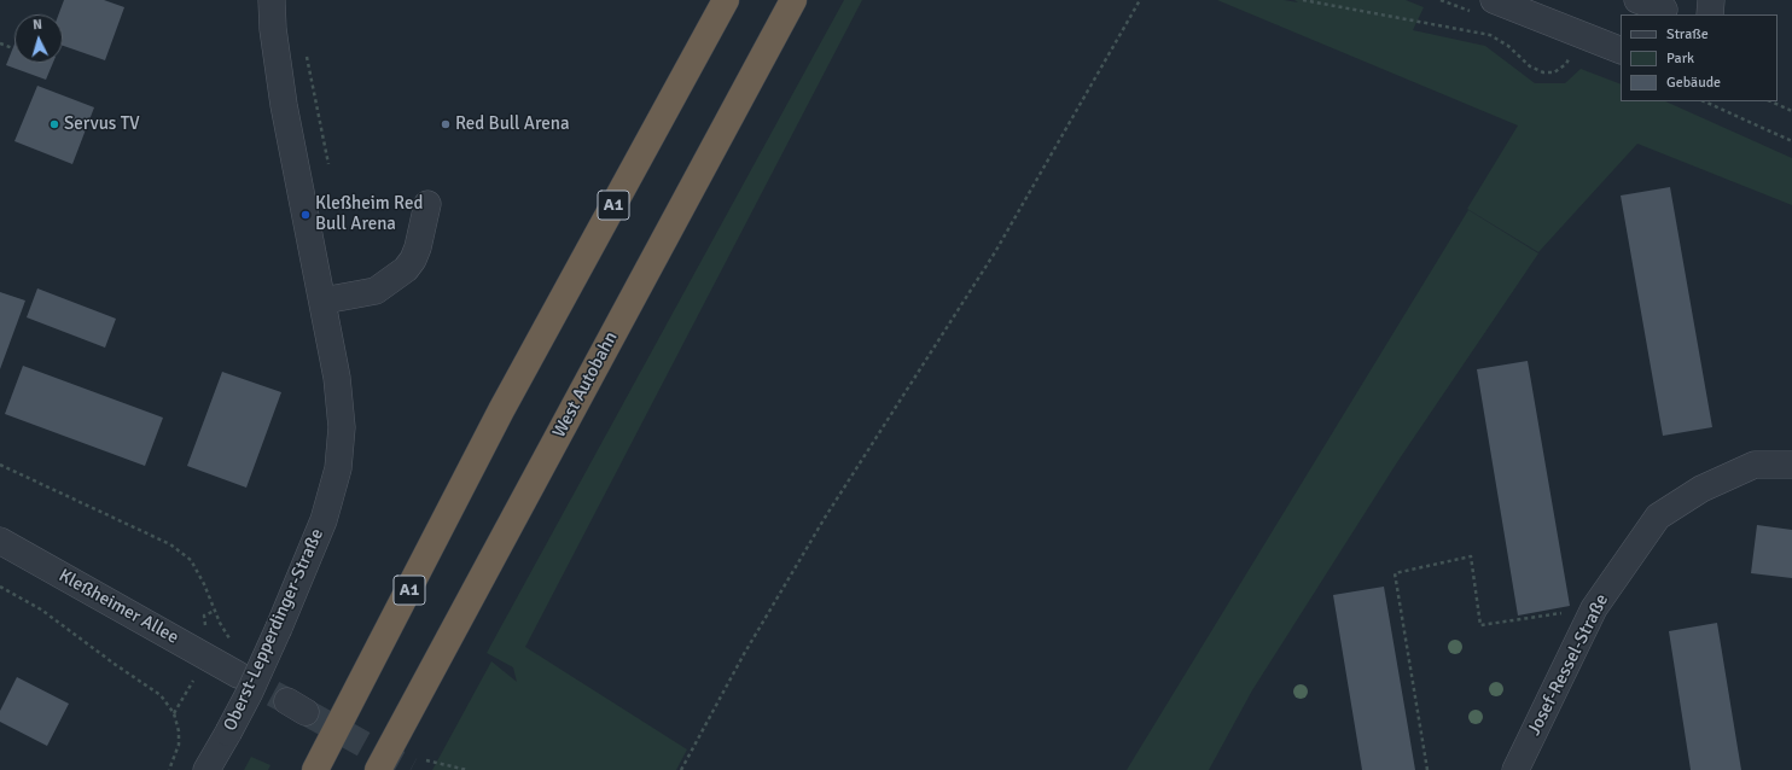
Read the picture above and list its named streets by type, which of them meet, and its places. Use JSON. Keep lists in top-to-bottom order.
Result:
{
  "streets": {
    "highway": ["A1", "West Autobahn"],
    "street": ["Kleßheimer Allee", "Oberst-Lepperdinger-Straße", "Josef-Ressel-Straße"]
  },
  "places": ["Servus TV", "Red Bull Arena", "Kleßheim Red Bull Arena"],
  "legend": ["Straße", "Park", "Gebäude"],
  "north": "top"
}
